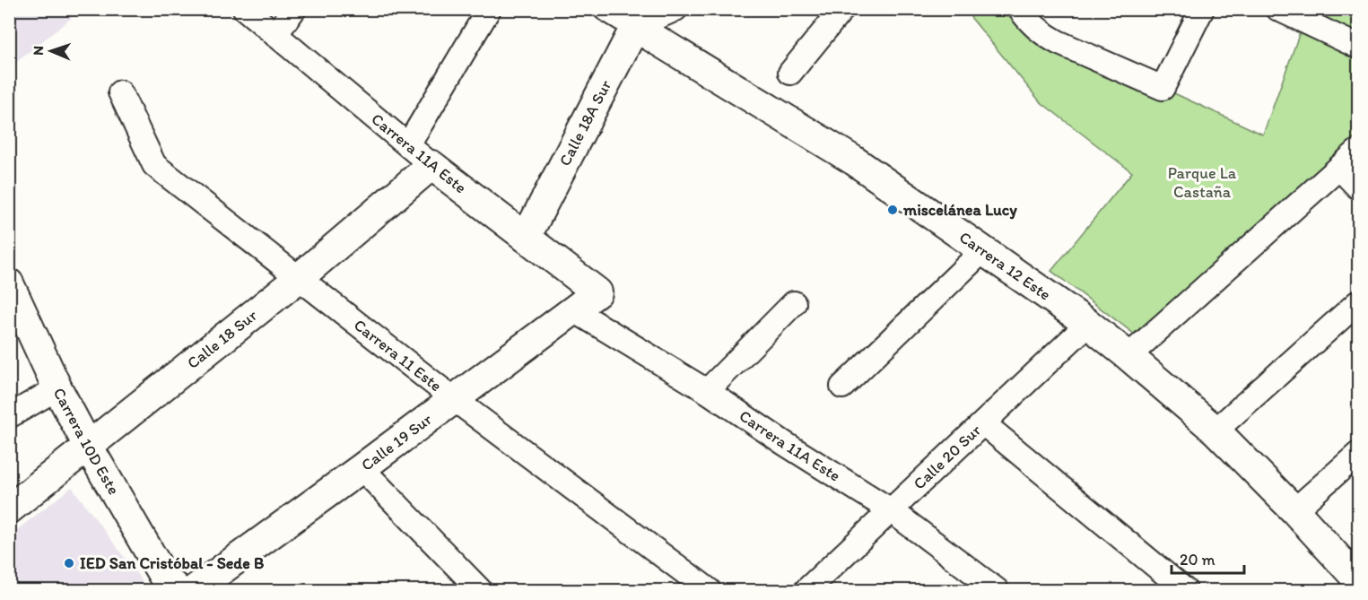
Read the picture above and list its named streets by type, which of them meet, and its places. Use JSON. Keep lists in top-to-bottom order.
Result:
{
  "streets": {
    "street": [
      "Calle 18A Sur",
      "Carrera 11A Este",
      "Carrera 12 Este",
      "Calle 18 Sur",
      "Carrera 11 Este",
      "Carrera 10D Este",
      "Calle 19 Sur",
      "Calle 20 Sur"
    ]
  },
  "crossings": [
    ["Calle 18A Sur", "Carrera 11A Este"],
    ["Calle 18A Sur", "Carrera 12 Este"],
    ["Carrera 11A Este", "Calle 18 Sur"],
    ["Carrera 11A Este", "Calle 19 Sur"],
    ["Carrera 11A Este", "Calle 20 Sur"],
    ["Carrera 12 Este", "Calle 20 Sur"],
    ["Calle 18 Sur", "Carrera 11 Este"],
    ["Calle 18 Sur", "Carrera 10D Este"],
    ["Carrera 11 Este", "Calle 19 Sur"]
  ],
  "parks": ["Parque La Castaña"],
  "places": ["miscelánea Lucy", "IED San Cristóbal - Sede B"],
  "scale_bar": "20 m",
  "north": "left"
}
